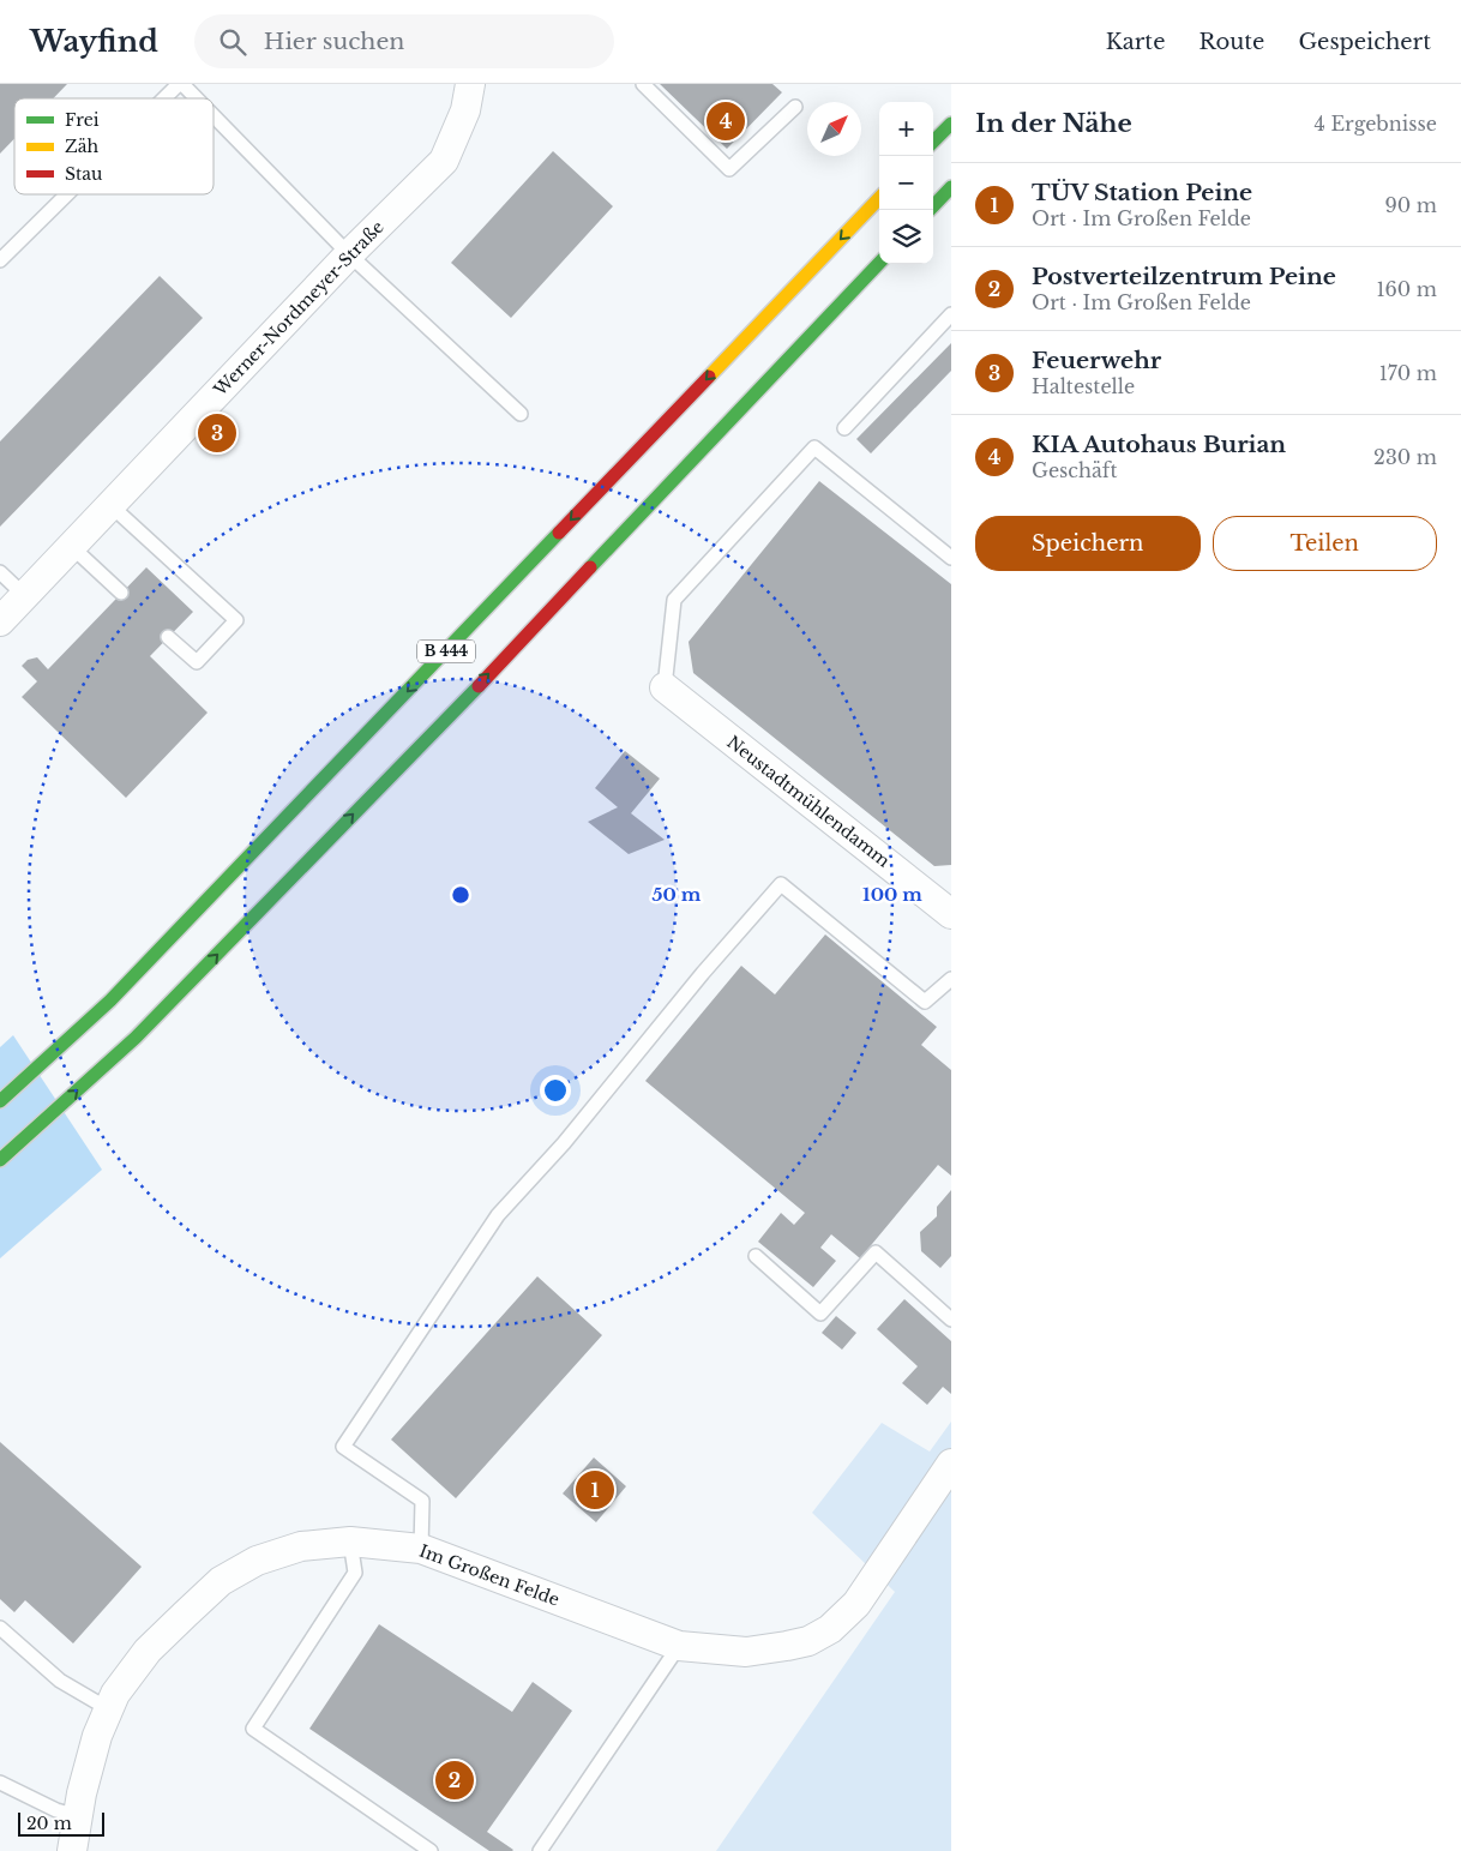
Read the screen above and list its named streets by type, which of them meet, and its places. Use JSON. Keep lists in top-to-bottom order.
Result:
{
  "streets": {
    "highway": ["B 444"],
    "street": ["Werner-Nordmeyer-Straße", "Neustadtmühlendamm", "Im Großen Felde"]
  },
  "legend": ["Frei", "Zäh", "Stau"],
  "scale_bar": "20 m",
  "north": "top right",
  "page": {
    "header": "Wayfind",
    "search": "Hier suchen",
    "nav": ["Karte", "Route", "Gespeichert"],
    "heading": ["In der Nähe", "4 Ergebnisse"],
    "pins": [
      "4",
      "3",
      "1",
      "2"
    ],
    "map_buttons": ["+", "−"],
    "list": [
      {
        "mark": "1",
        "name": "TÜV Station Peine",
        "note": "Ort · Im Großen Felde",
        "value": "90 m"
      },
      {
        "mark": "2",
        "name": "Postverteilzentrum Peine",
        "note": "Ort · Im Großen Felde",
        "value": "160 m"
      },
      {
        "mark": "3",
        "name": "Feuerwehr",
        "note": "Haltestelle",
        "value": "170 m"
      },
      {
        "mark": "4",
        "name": "KIA Autohaus Burian",
        "note": "Geschäft",
        "value": "230 m"
      }
    ],
    "buttons": ["Speichern", "Teilen"],
    "scale": "20 m"
  },
  "rings": ["50 m", "100 m"]
}
